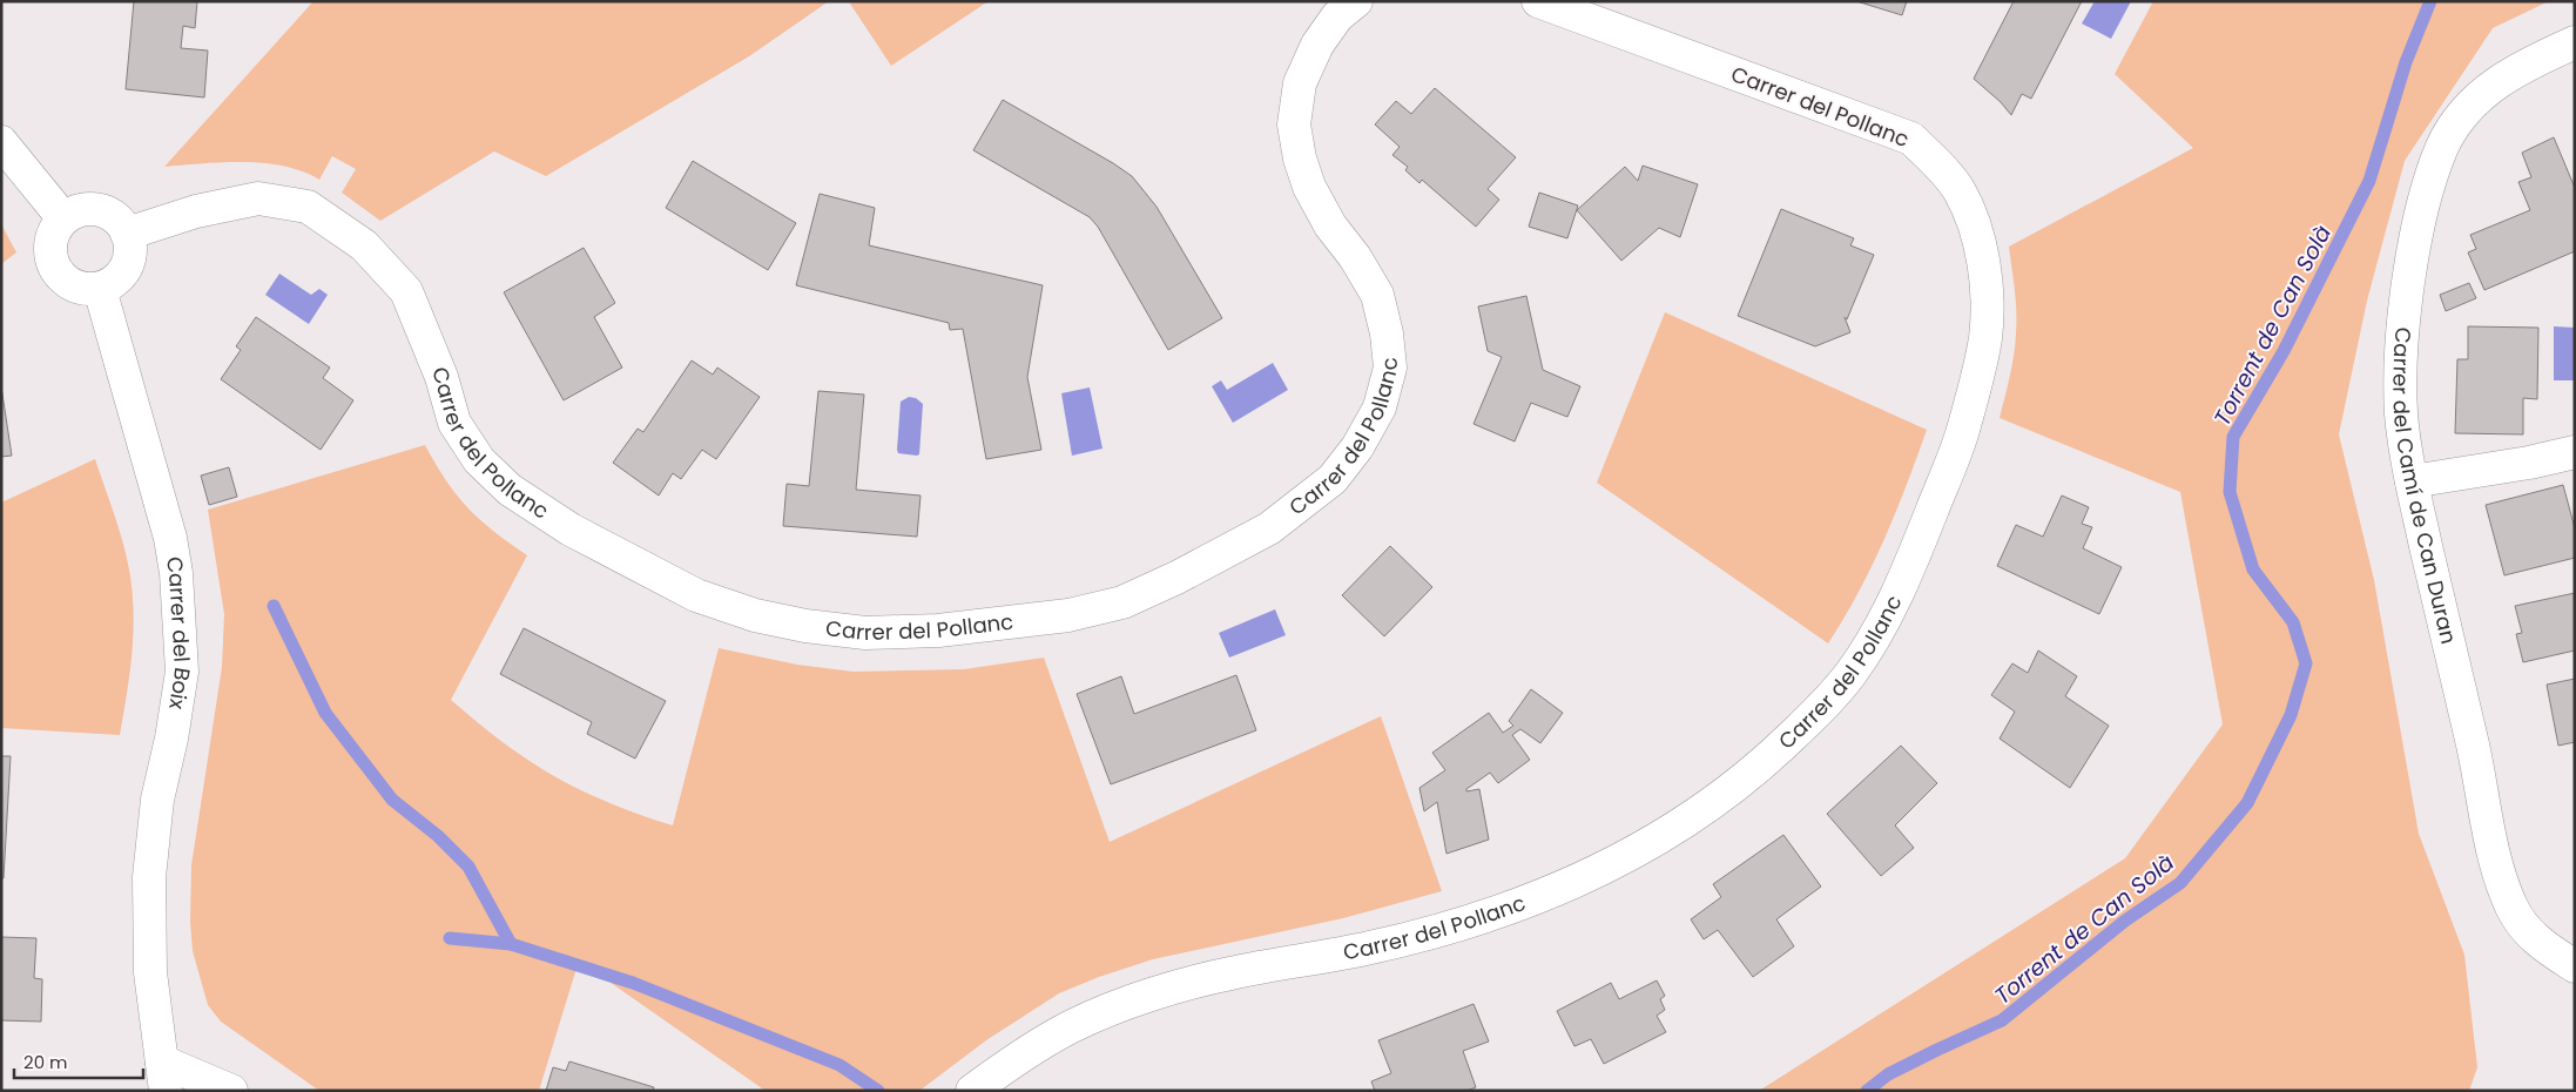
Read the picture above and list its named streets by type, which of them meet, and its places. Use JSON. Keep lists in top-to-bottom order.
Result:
{
  "streets": {
    "street": ["Carrer del Pollanc", "Carrer del Camí de Can Duran", "Carrer del Boix"]
  },
  "crossings": [
    ["Carrer del Pollanc", "Carrer del Boix"]
  ],
  "water": ["Torrent de Can Solà"],
  "scale_bar": "20 m"
}
